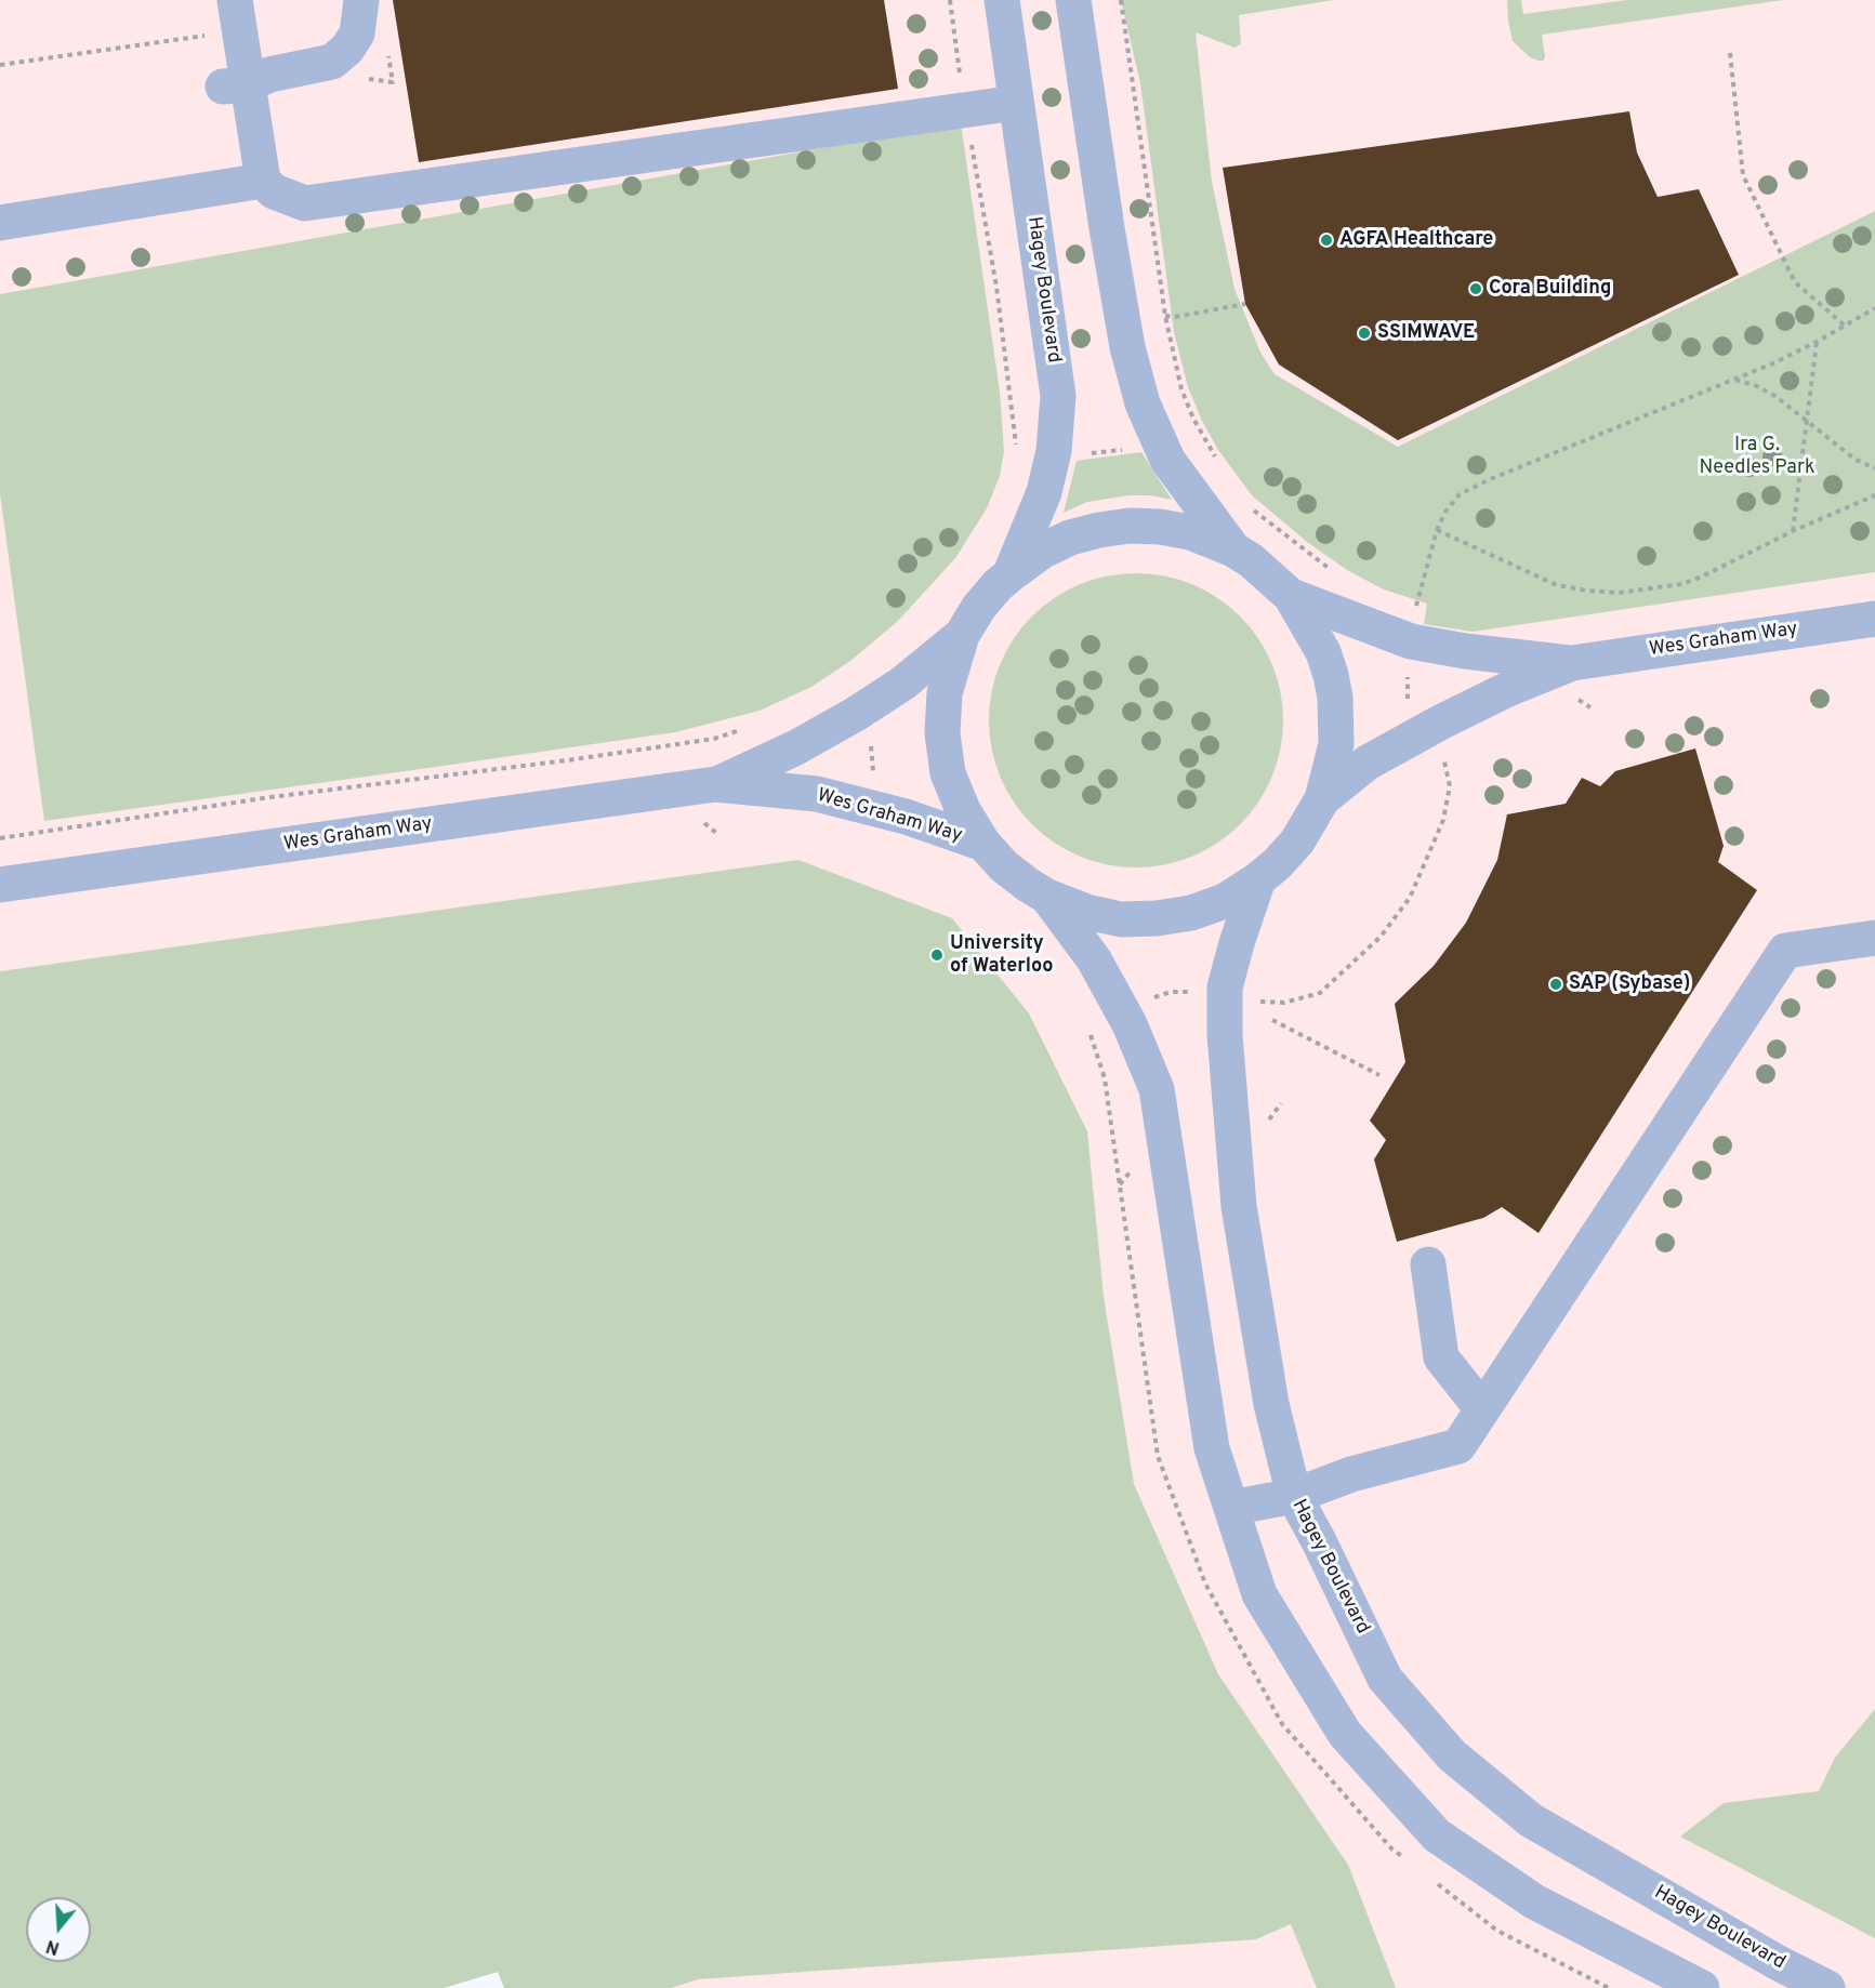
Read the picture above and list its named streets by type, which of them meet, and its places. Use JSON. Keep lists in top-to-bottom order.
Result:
{
  "streets": {
    "street": ["Hagey Boulevard", "Wes Graham Way"]
  },
  "parks": ["Ira G. Needles Park"],
  "places": [
    "AGFA Healthcare",
    "Cora Building",
    "SSIMWAVE",
    "University of Waterloo",
    "SAP (Sybase)"
  ],
  "north": "bottom"
}
